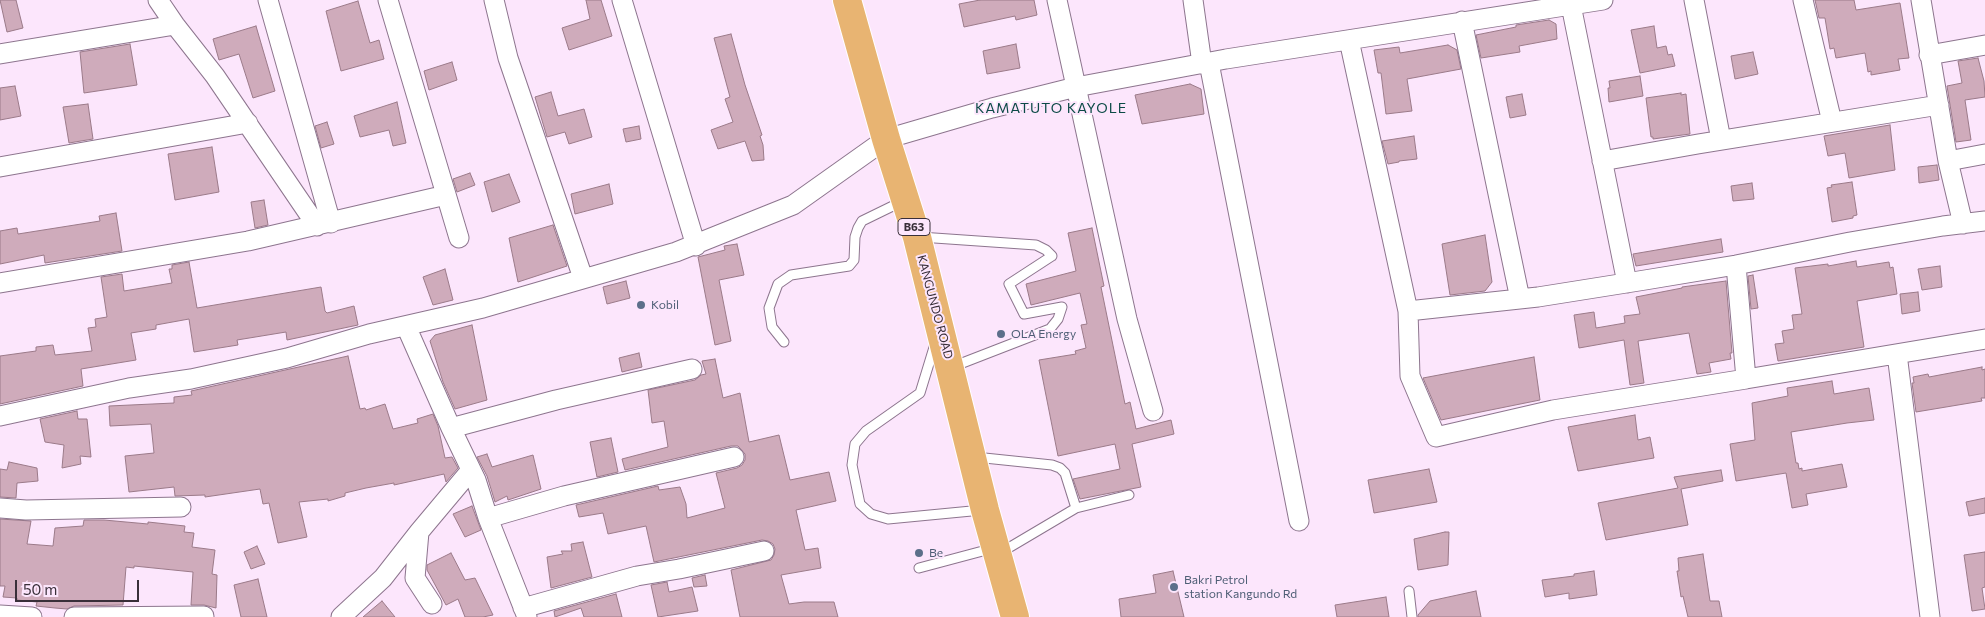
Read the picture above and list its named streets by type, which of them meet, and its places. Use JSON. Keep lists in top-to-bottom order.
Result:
{
  "streets": {
    "highway": ["B63", "KANGUNDO ROAD"]
  },
  "districts": ["KAMATUTO KAYOLE"],
  "places": [
    "Kobil",
    "OLA Energy",
    "Be",
    "Bakri Petrol station Kangundo Rd"
  ],
  "scale_bar": "50 m"
}
